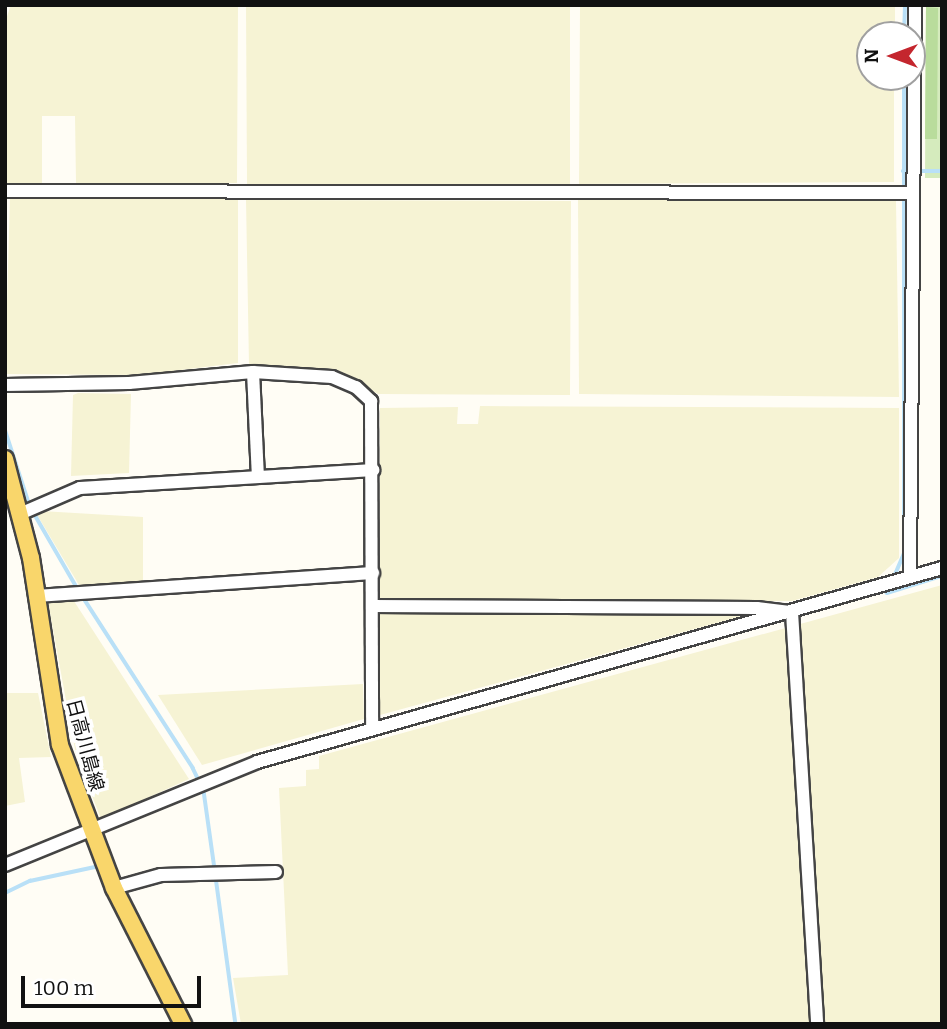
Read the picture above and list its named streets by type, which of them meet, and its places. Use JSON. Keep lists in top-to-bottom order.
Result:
{
  "streets": {
    "main road": ["日高川島線"]
  },
  "scale_bar": "100 m",
  "north": "left"
}
